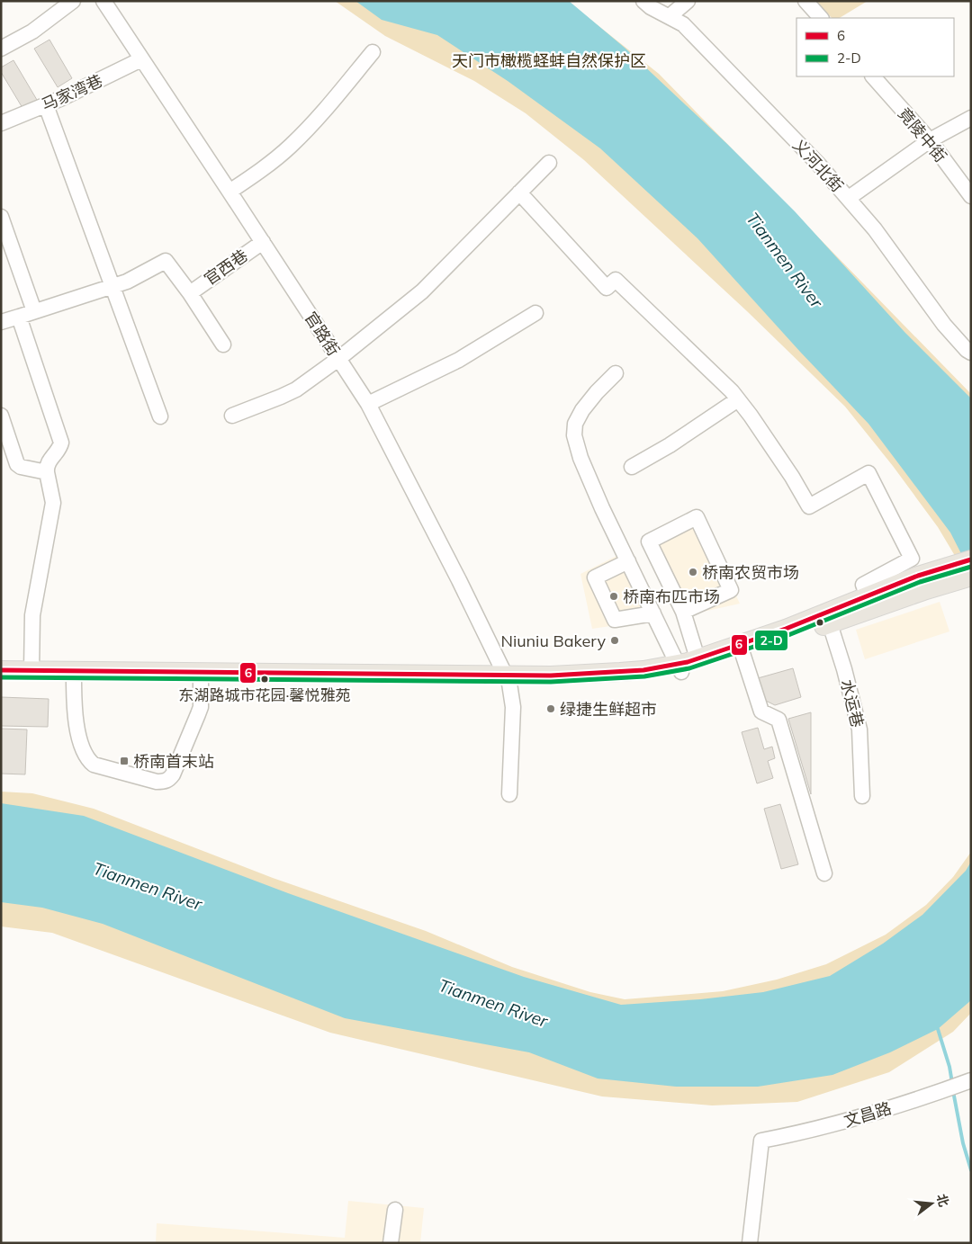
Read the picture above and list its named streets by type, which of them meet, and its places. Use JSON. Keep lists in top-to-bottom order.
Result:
{
  "streets": {
    "street": [
      "马家湾巷",
      "竟陵中街",
      "义河北街",
      "官西巷",
      "官路街",
      "水运巷",
      "文昌路"
    ]
  },
  "crossings": [
    ["马家湾巷", "官路街"],
    ["官西巷", "官路街"]
  ],
  "water": ["Tianmen River"],
  "parks": ["天门市橄榄蛏蚌自然保护区"],
  "places": {
    "other": [
      "桥南农贸市场",
      "桥南布匹市场",
      "Niuniu Bakery",
      "东湖路城市花园·馨悦雅苑",
      "绿捷生鲜超市"
    ],
    "transit": ["桥南首末站"]
  },
  "lines": ["transit line 6", "transit line 2-D"],
  "legend": ["6", "2-D"],
  "north": "right"
}
